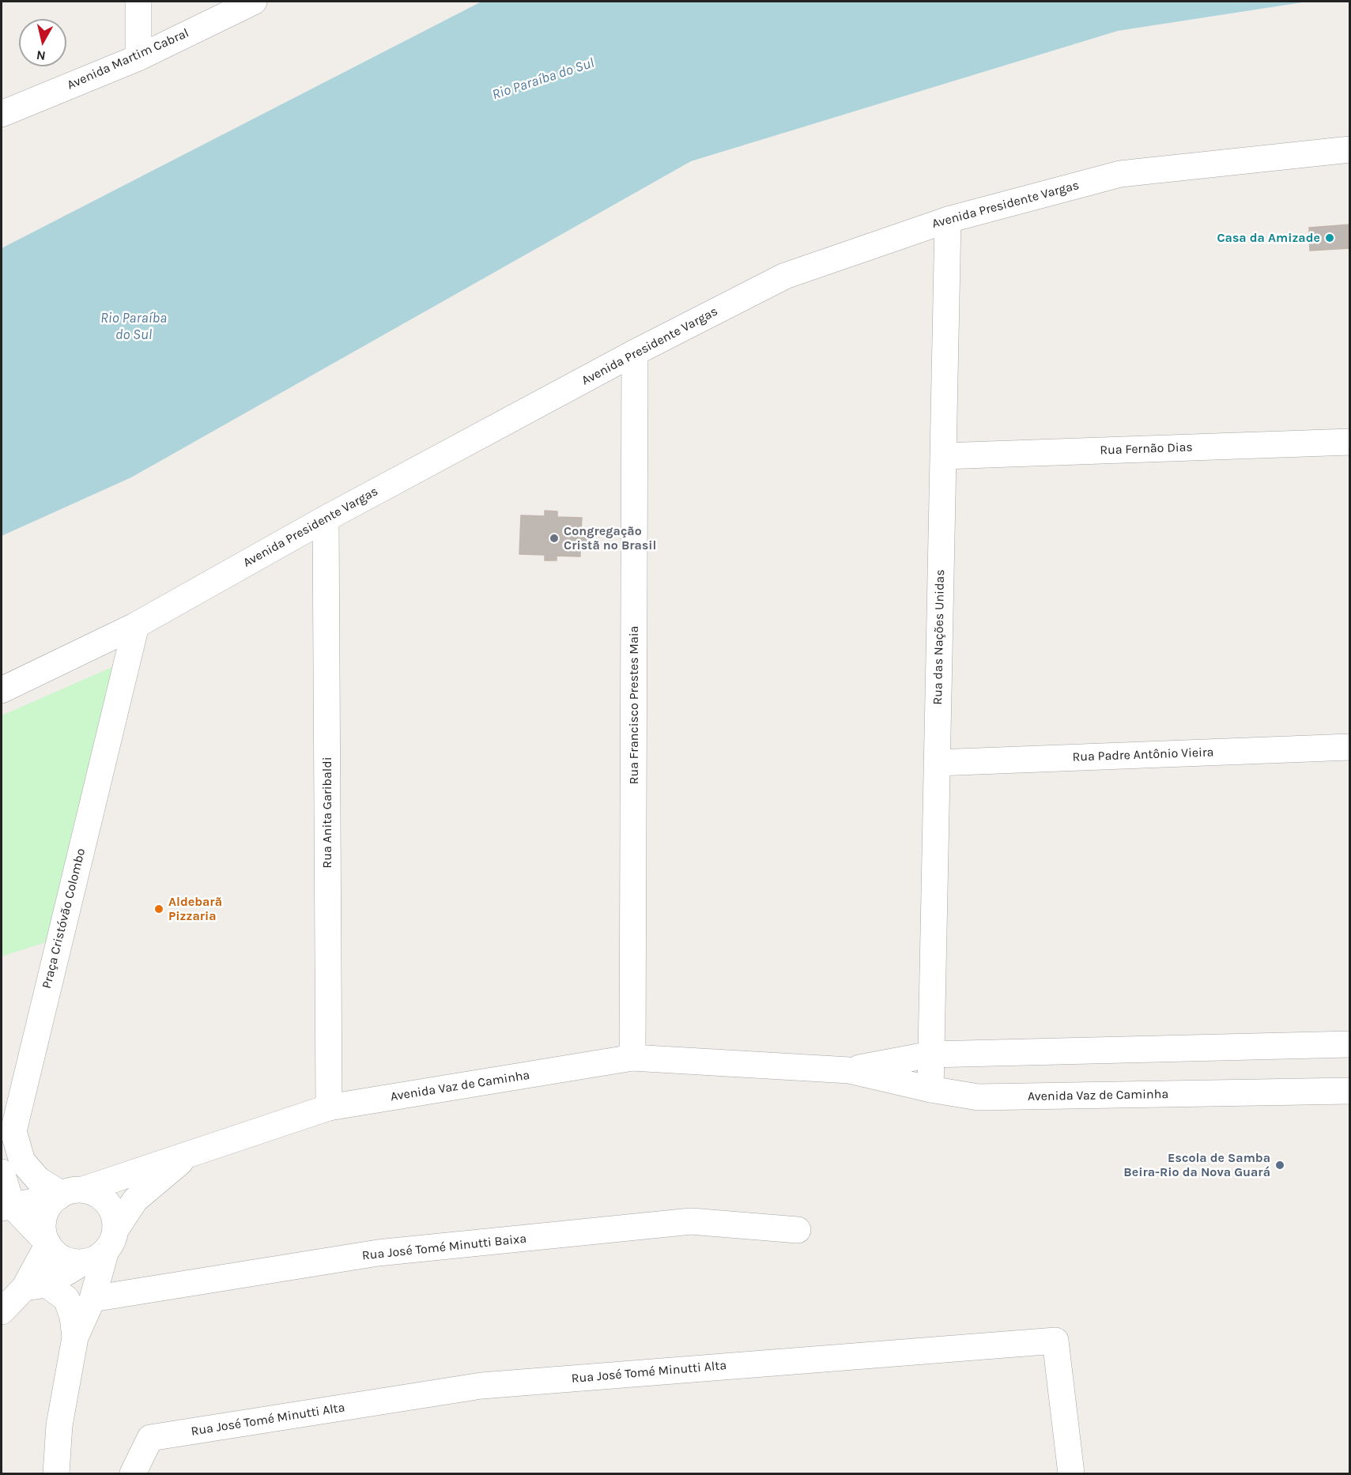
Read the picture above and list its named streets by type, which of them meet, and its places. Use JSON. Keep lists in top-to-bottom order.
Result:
{
  "streets": {
    "street": [
      "Avenida Martim Cabral",
      "Avenida Presidente Vargas",
      "Rua Fernão Dias",
      "Rua das Nações Unidas",
      "Rua Francisco Prestes Maia",
      "Rua Padre Antônio Vieira",
      "Rua Anita Garibaldi",
      "Praça Cristóvão Colombo",
      "Avenida Vaz de Caminha",
      "Rua José Tomé Minutti Baixa",
      "Rua José Tomé Minutti Alta"
    ]
  },
  "crossings": [
    ["Avenida Presidente Vargas", "Rua das Nações Unidas"],
    ["Avenida Presidente Vargas", "Rua Francisco Prestes Maia"],
    ["Avenida Presidente Vargas", "Rua Anita Garibaldi"],
    ["Avenida Presidente Vargas", "Praça Cristóvão Colombo"],
    ["Rua Fernão Dias", "Rua das Nações Unidas"],
    ["Rua das Nações Unidas", "Rua Padre Antônio Vieira"],
    ["Rua das Nações Unidas", "Avenida Vaz de Caminha"],
    ["Rua Francisco Prestes Maia", "Avenida Vaz de Caminha"],
    ["Rua Anita Garibaldi", "Avenida Vaz de Caminha"],
    ["Praça Cristóvão Colombo", "Avenida Vaz de Caminha"]
  ],
  "water": ["Rio Paraíba do Sul"],
  "places": [
    "Casa da Amizade",
    "Congregação Cristã no Brasil",
    "Aldebarã Pizzaria",
    "Escola de Samba Beira-Rio da Nova Guará"
  ],
  "north": "bottom"
}
